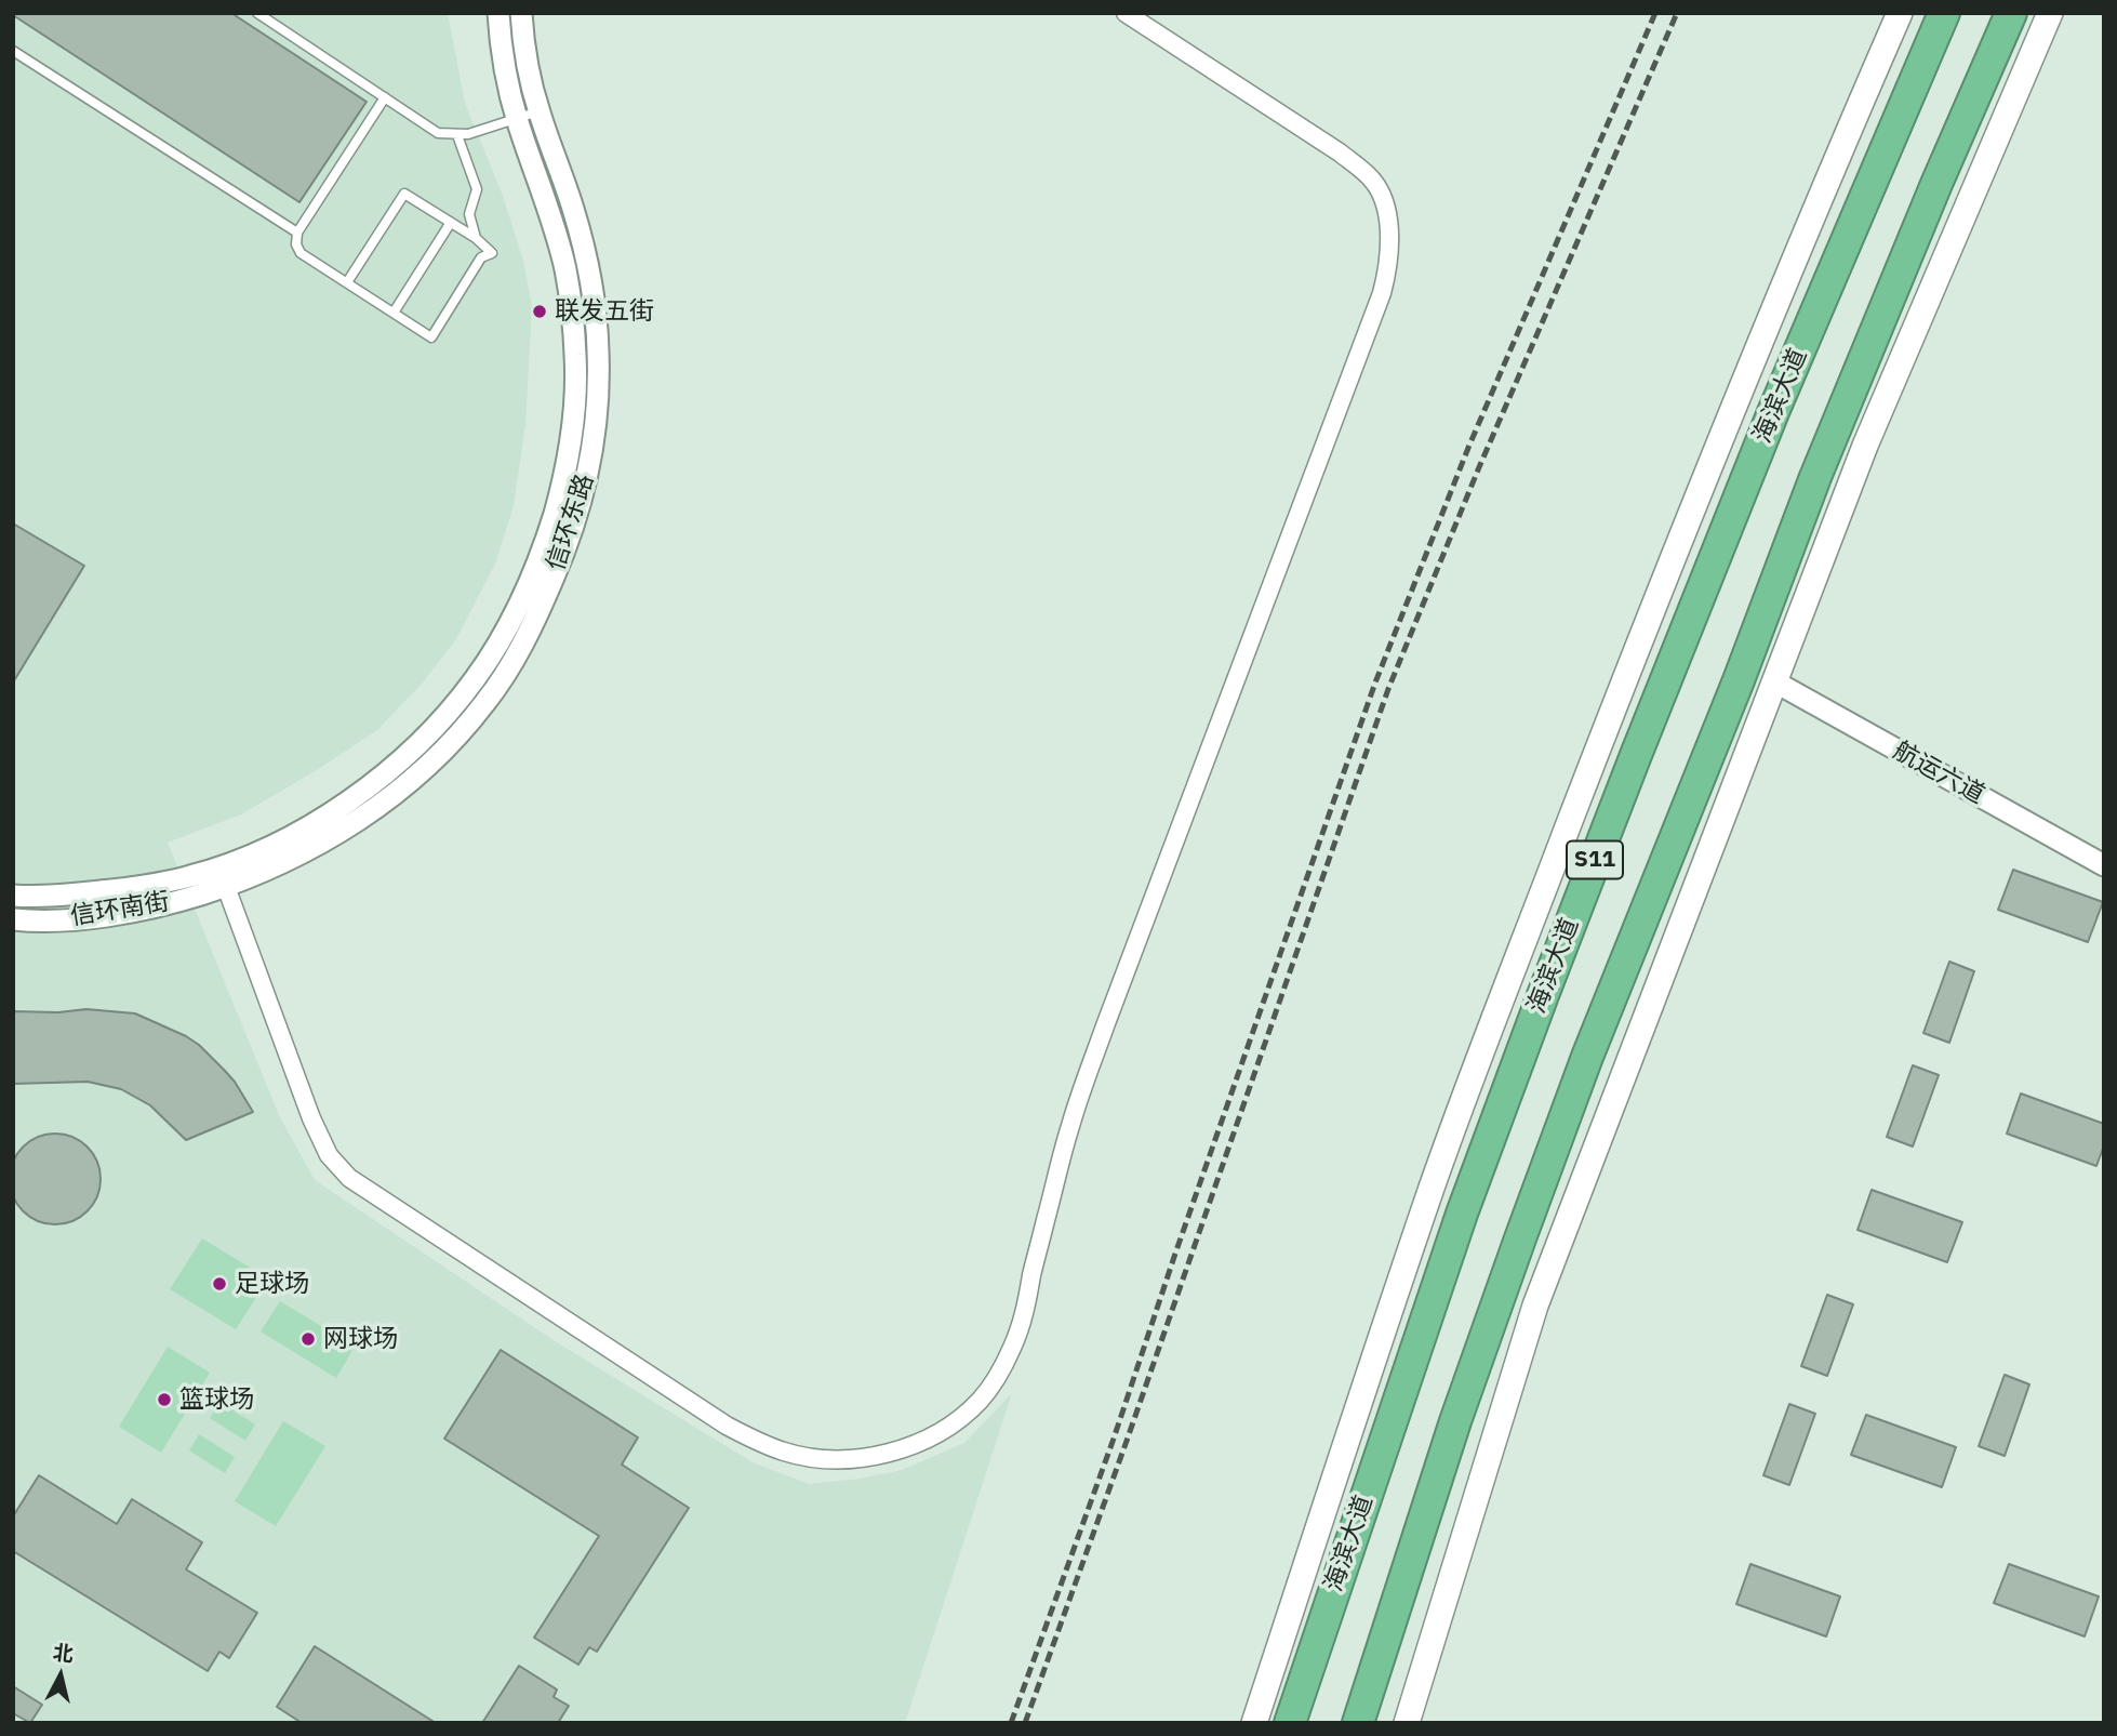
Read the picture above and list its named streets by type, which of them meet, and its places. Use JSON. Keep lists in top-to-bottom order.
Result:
{
  "streets": {
    "highway": ["海滨大道", "S11"],
    "street": ["信环东路", "航运六道", "信环南街"]
  },
  "crossings": [
    ["信环东路", "信环南街"]
  ],
  "places": [
    "联发五街",
    "足球场",
    "网球场",
    "篮球场"
  ],
  "north": "top"
}
